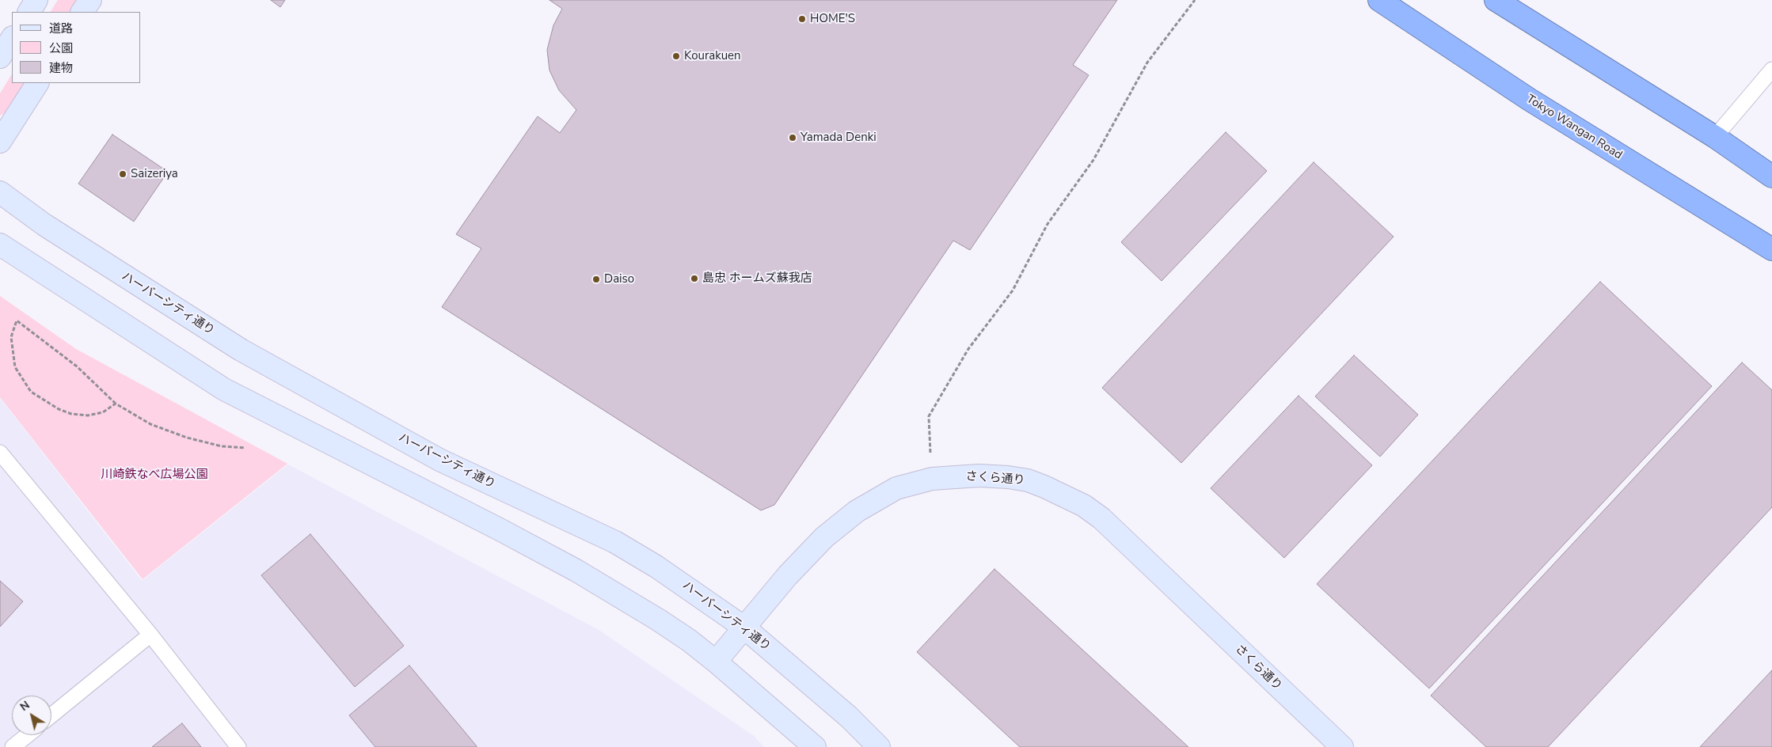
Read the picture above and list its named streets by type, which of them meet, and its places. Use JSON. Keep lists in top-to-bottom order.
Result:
{
  "streets": {
    "highway": ["Tokyo Wangan Road"],
    "street": ["ハーバーシティ通り", "さくら通り"]
  },
  "crossings": [
    ["ハーバーシティ通り", "さくら通り"]
  ],
  "parks": ["川崎鉄なべ広場公園"],
  "places": [
    "HOME'S",
    "Kourakuen",
    "Yamada Denki",
    "Saizeriya",
    "島忠 ホームズ蘇我店",
    "Daiso"
  ],
  "legend": ["道路", "公園", "建物"],
  "north": "top left"
}
